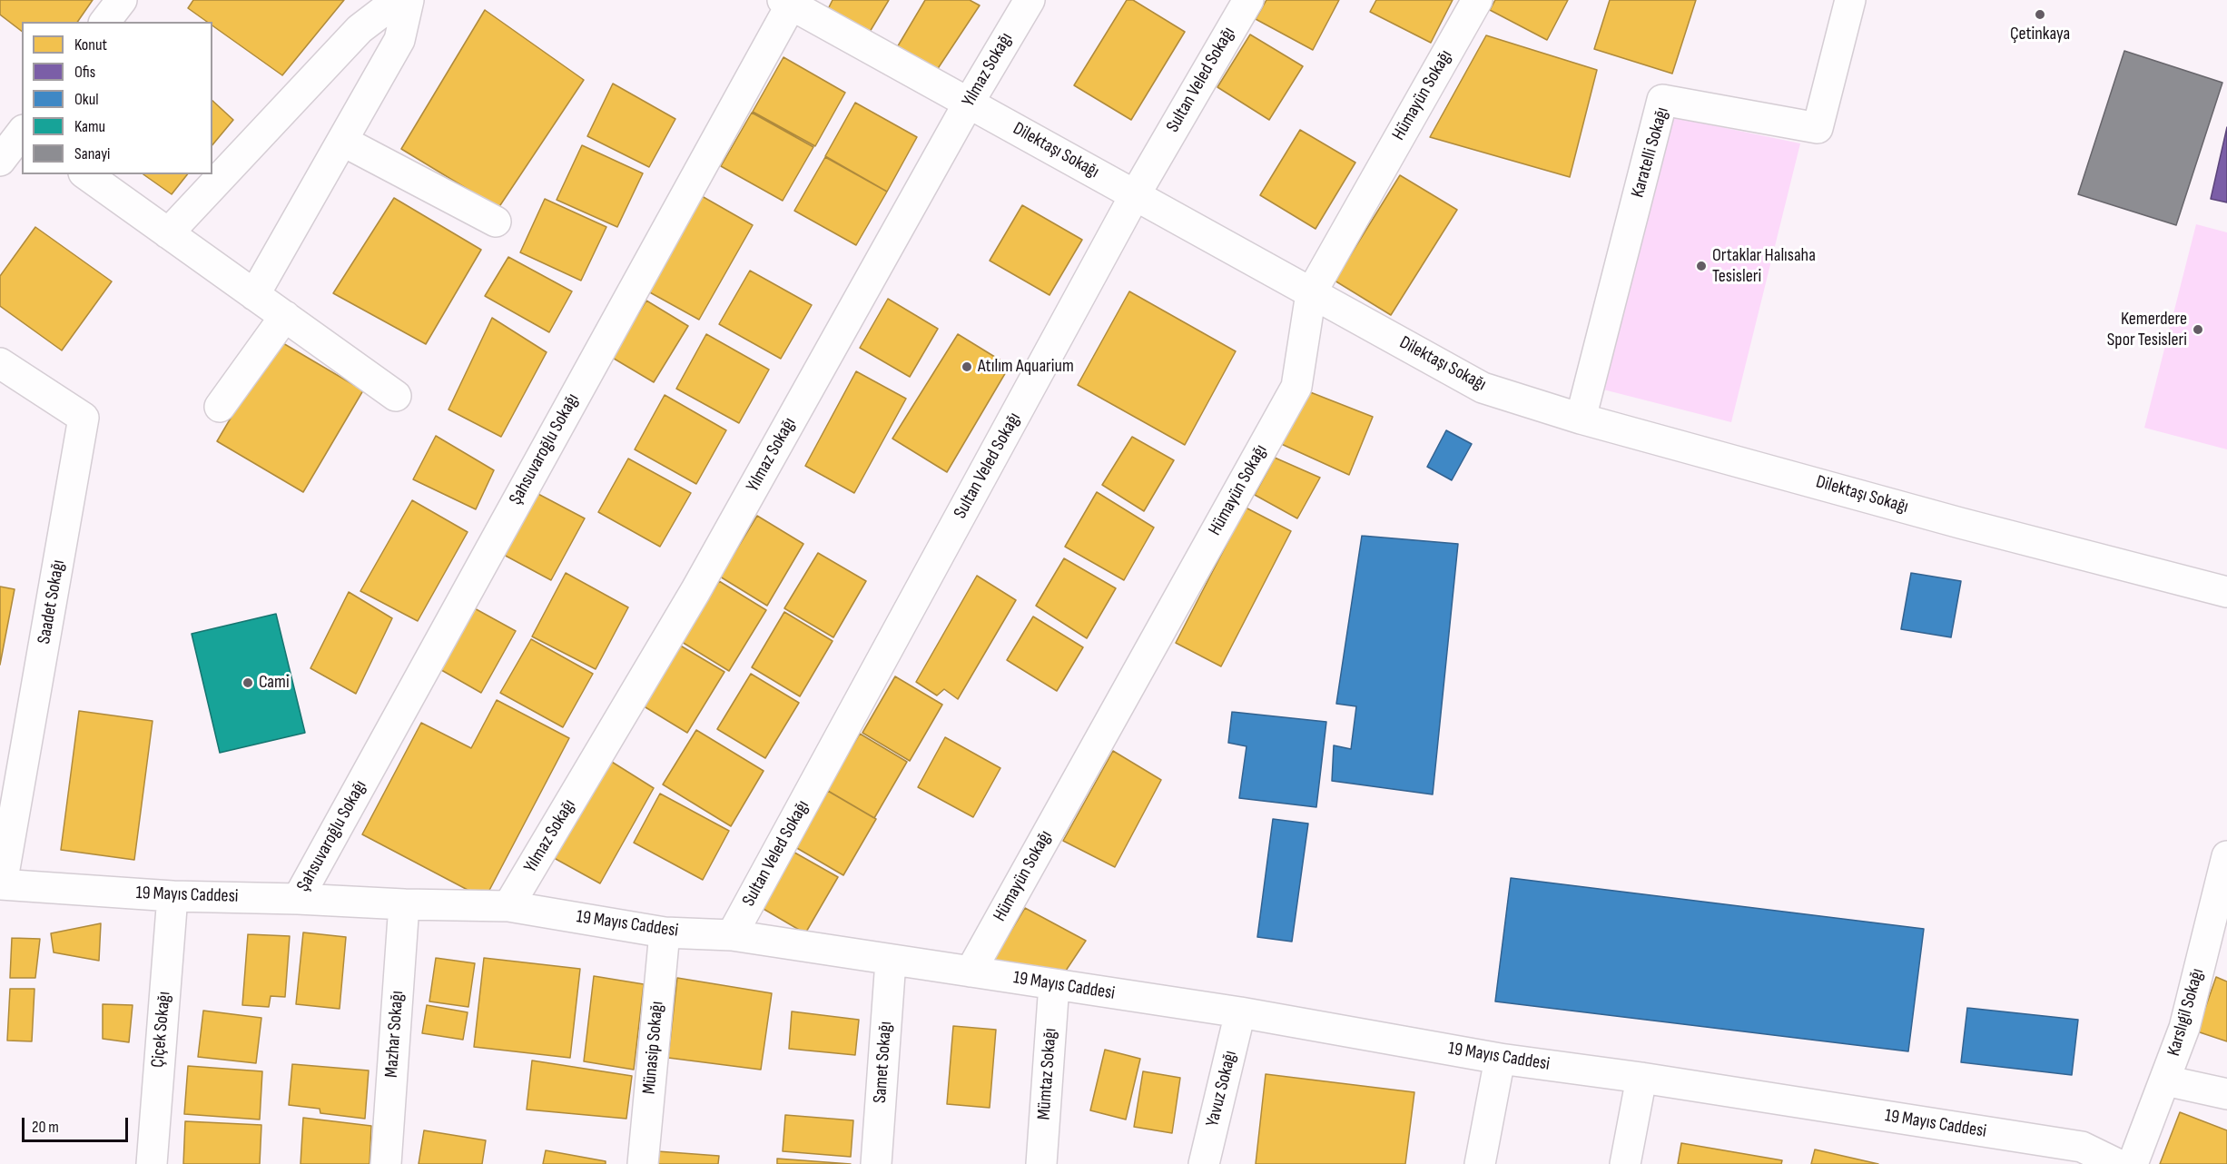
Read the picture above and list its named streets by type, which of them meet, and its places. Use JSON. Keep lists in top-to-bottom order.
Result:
{
  "streets": {
    "street": [
      "Yılmaz Sokağı",
      "Sultan Veled Sokağı",
      "Hümayün Sokağı",
      "Dilektaşı Sokağı",
      "Karatelli Sokağı",
      "Şahsuvaroğlu Sokağı",
      "Saadet Sokağı",
      "19 Mayıs Caddesi",
      "Karslıgil Sokağı",
      "Çiçek Sokağı",
      "Mazhar Sokağı",
      "Münasip Sokağı",
      "Samet Sokağı",
      "Mümtaz Sokağı",
      "Yavuz Sokağı"
    ]
  },
  "crossings": [
    ["Yılmaz Sokağı", "Dilektaşı Sokağı"],
    ["Yılmaz Sokağı", "19 Mayıs Caddesi"],
    ["Sultan Veled Sokağı", "Dilektaşı Sokağı"],
    ["Sultan Veled Sokağı", "19 Mayıs Caddesi"],
    ["Hümayün Sokağı", "Dilektaşı Sokağı"],
    ["Hümayün Sokağı", "19 Mayıs Caddesi"],
    ["Dilektaşı Sokağı", "Karatelli Sokağı"],
    ["Dilektaşı Sokağı", "Şahsuvaroğlu Sokağı"],
    ["Şahsuvaroğlu Sokağı", "19 Mayıs Caddesi"],
    ["Saadet Sokağı", "19 Mayıs Caddesi"],
    ["19 Mayıs Caddesi", "Çiçek Sokağı"],
    ["19 Mayıs Caddesi", "Mazhar Sokağı"],
    ["19 Mayıs Caddesi", "Münasip Sokağı"],
    ["19 Mayıs Caddesi", "Samet Sokağı"],
    ["19 Mayıs Caddesi", "Mümtaz Sokağı"],
    ["19 Mayıs Caddesi", "Yavuz Sokağı"]
  ],
  "places": [
    "Çetinkaya",
    "Ortaklar Halısaha Tesisleri",
    "Kemerdere Spor Tesisleri",
    "Atılım Aquarium",
    "Cami"
  ],
  "legend": [
    "Konut",
    "Ofis",
    "Okul",
    "Kamu",
    "Sanayi"
  ],
  "scale_bar": "20 m"
}
